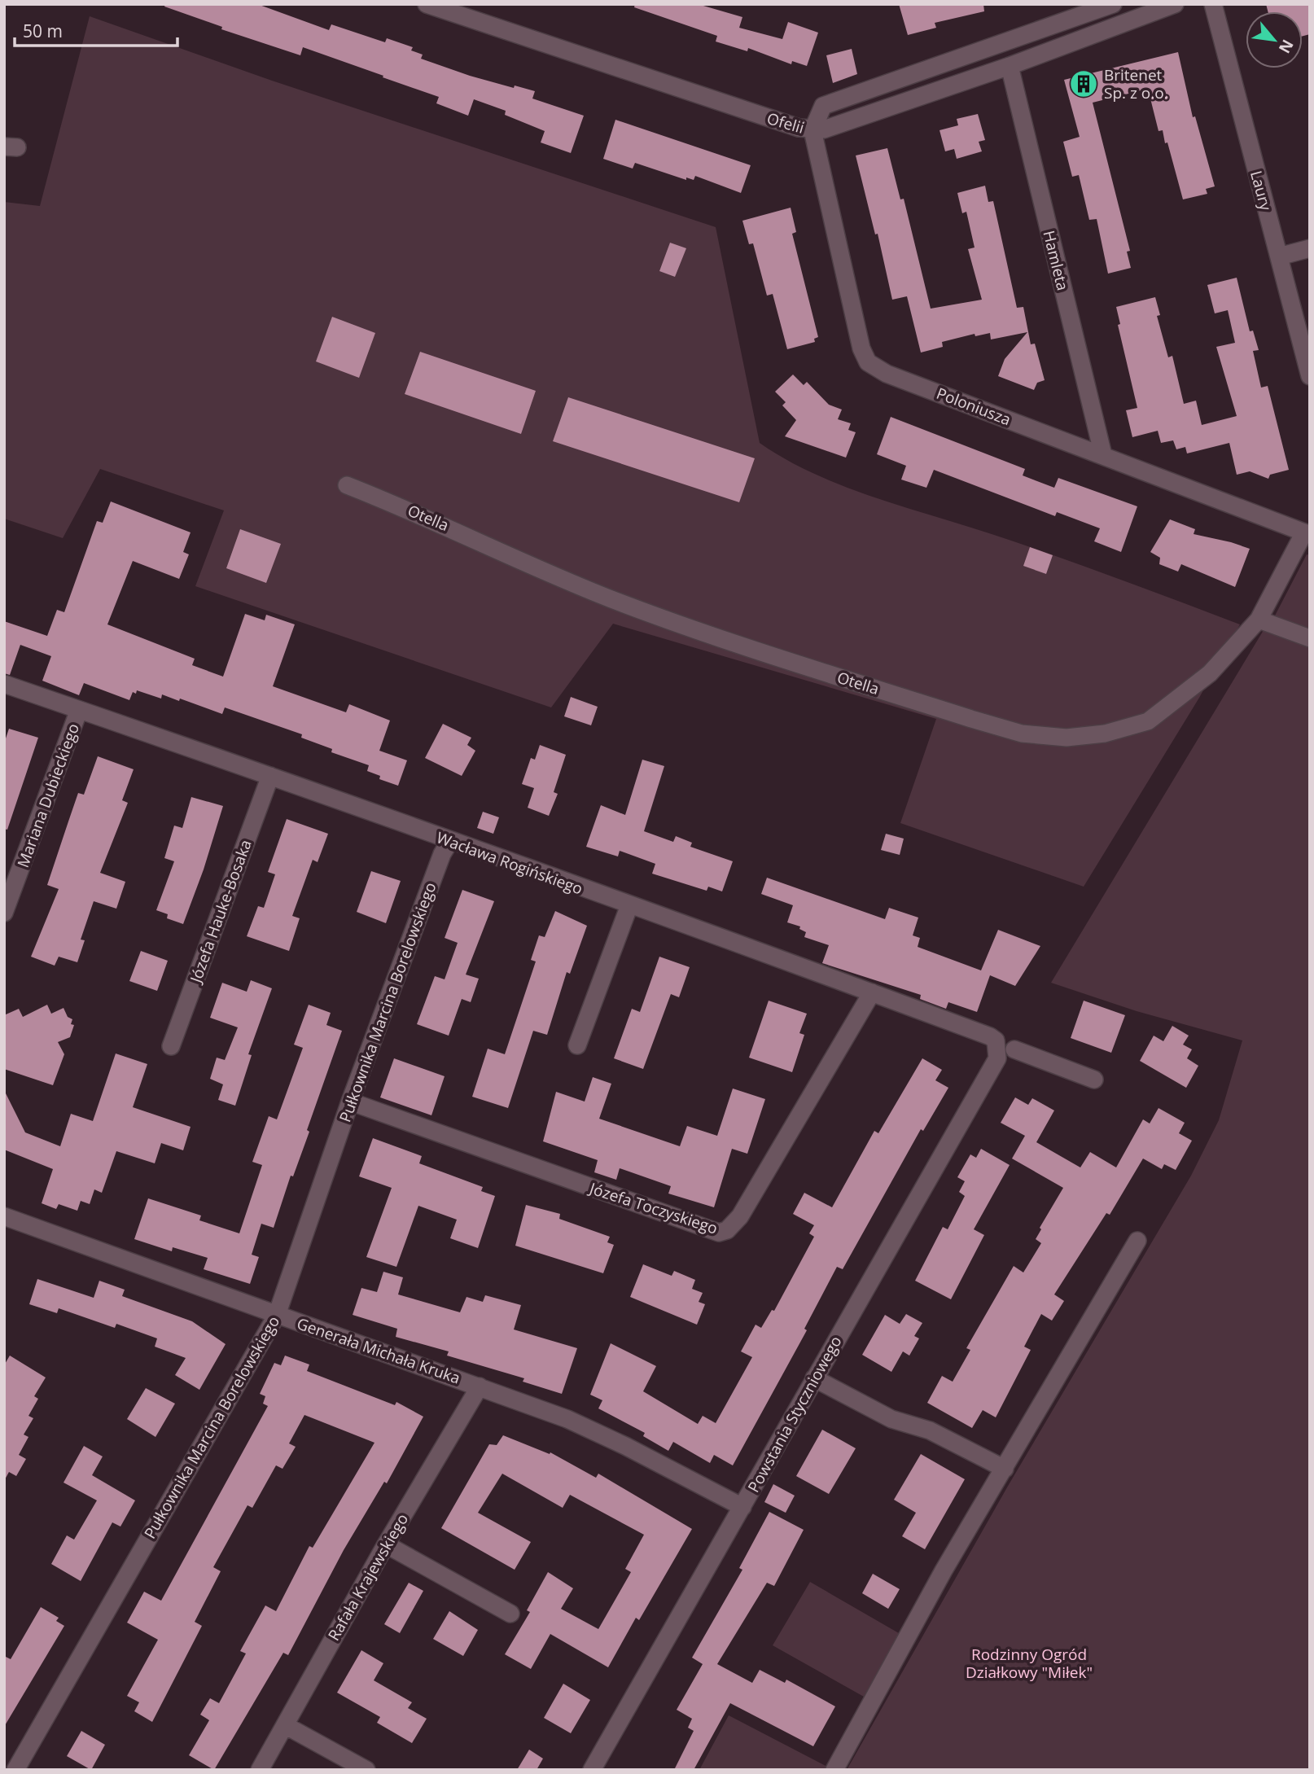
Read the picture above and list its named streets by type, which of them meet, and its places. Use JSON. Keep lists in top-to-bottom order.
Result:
{
  "streets": {
    "street": [
      "Ofelii",
      "Laury",
      "Hamleta",
      "Poloniusza",
      "Otella",
      "Mariana Dubieckiego",
      "Wacława Rogińskiego",
      "Józefa Hauke-Bosaka",
      "Pułkownika Marcina Borelowskiego",
      "Józefa Toczyskiego",
      "Generała Michała Kruka",
      "Powstania Styczniowego",
      "Rafała Krajewskiego"
    ]
  },
  "crossings": [
    ["Ofelii", "Hamleta"],
    ["Ofelii", "Poloniusza"],
    ["Hamleta", "Poloniusza"],
    ["Poloniusza", "Otella"],
    ["Mariana Dubieckiego", "Wacława Rogińskiego"],
    ["Wacława Rogińskiego", "Józefa Hauke-Bosaka"],
    ["Wacława Rogińskiego", "Pułkownika Marcina Borelowskiego"],
    ["Wacława Rogińskiego", "Józefa Toczyskiego"],
    ["Wacława Rogińskiego", "Powstania Styczniowego"],
    ["Pułkownika Marcina Borelowskiego", "Józefa Toczyskiego"],
    ["Pułkownika Marcina Borelowskiego", "Generała Michała Kruka"],
    ["Generała Michała Kruka", "Powstania Styczniowego"],
    ["Generała Michała Kruka", "Rafała Krajewskiego"]
  ],
  "parks": ["Rodzinny Ogród Działkowy \"Miłek\""],
  "places": {
    "building": ["Britenet Sp. z o.o."]
  },
  "scale_bar": "50 m",
  "north": "bottom right"
}
